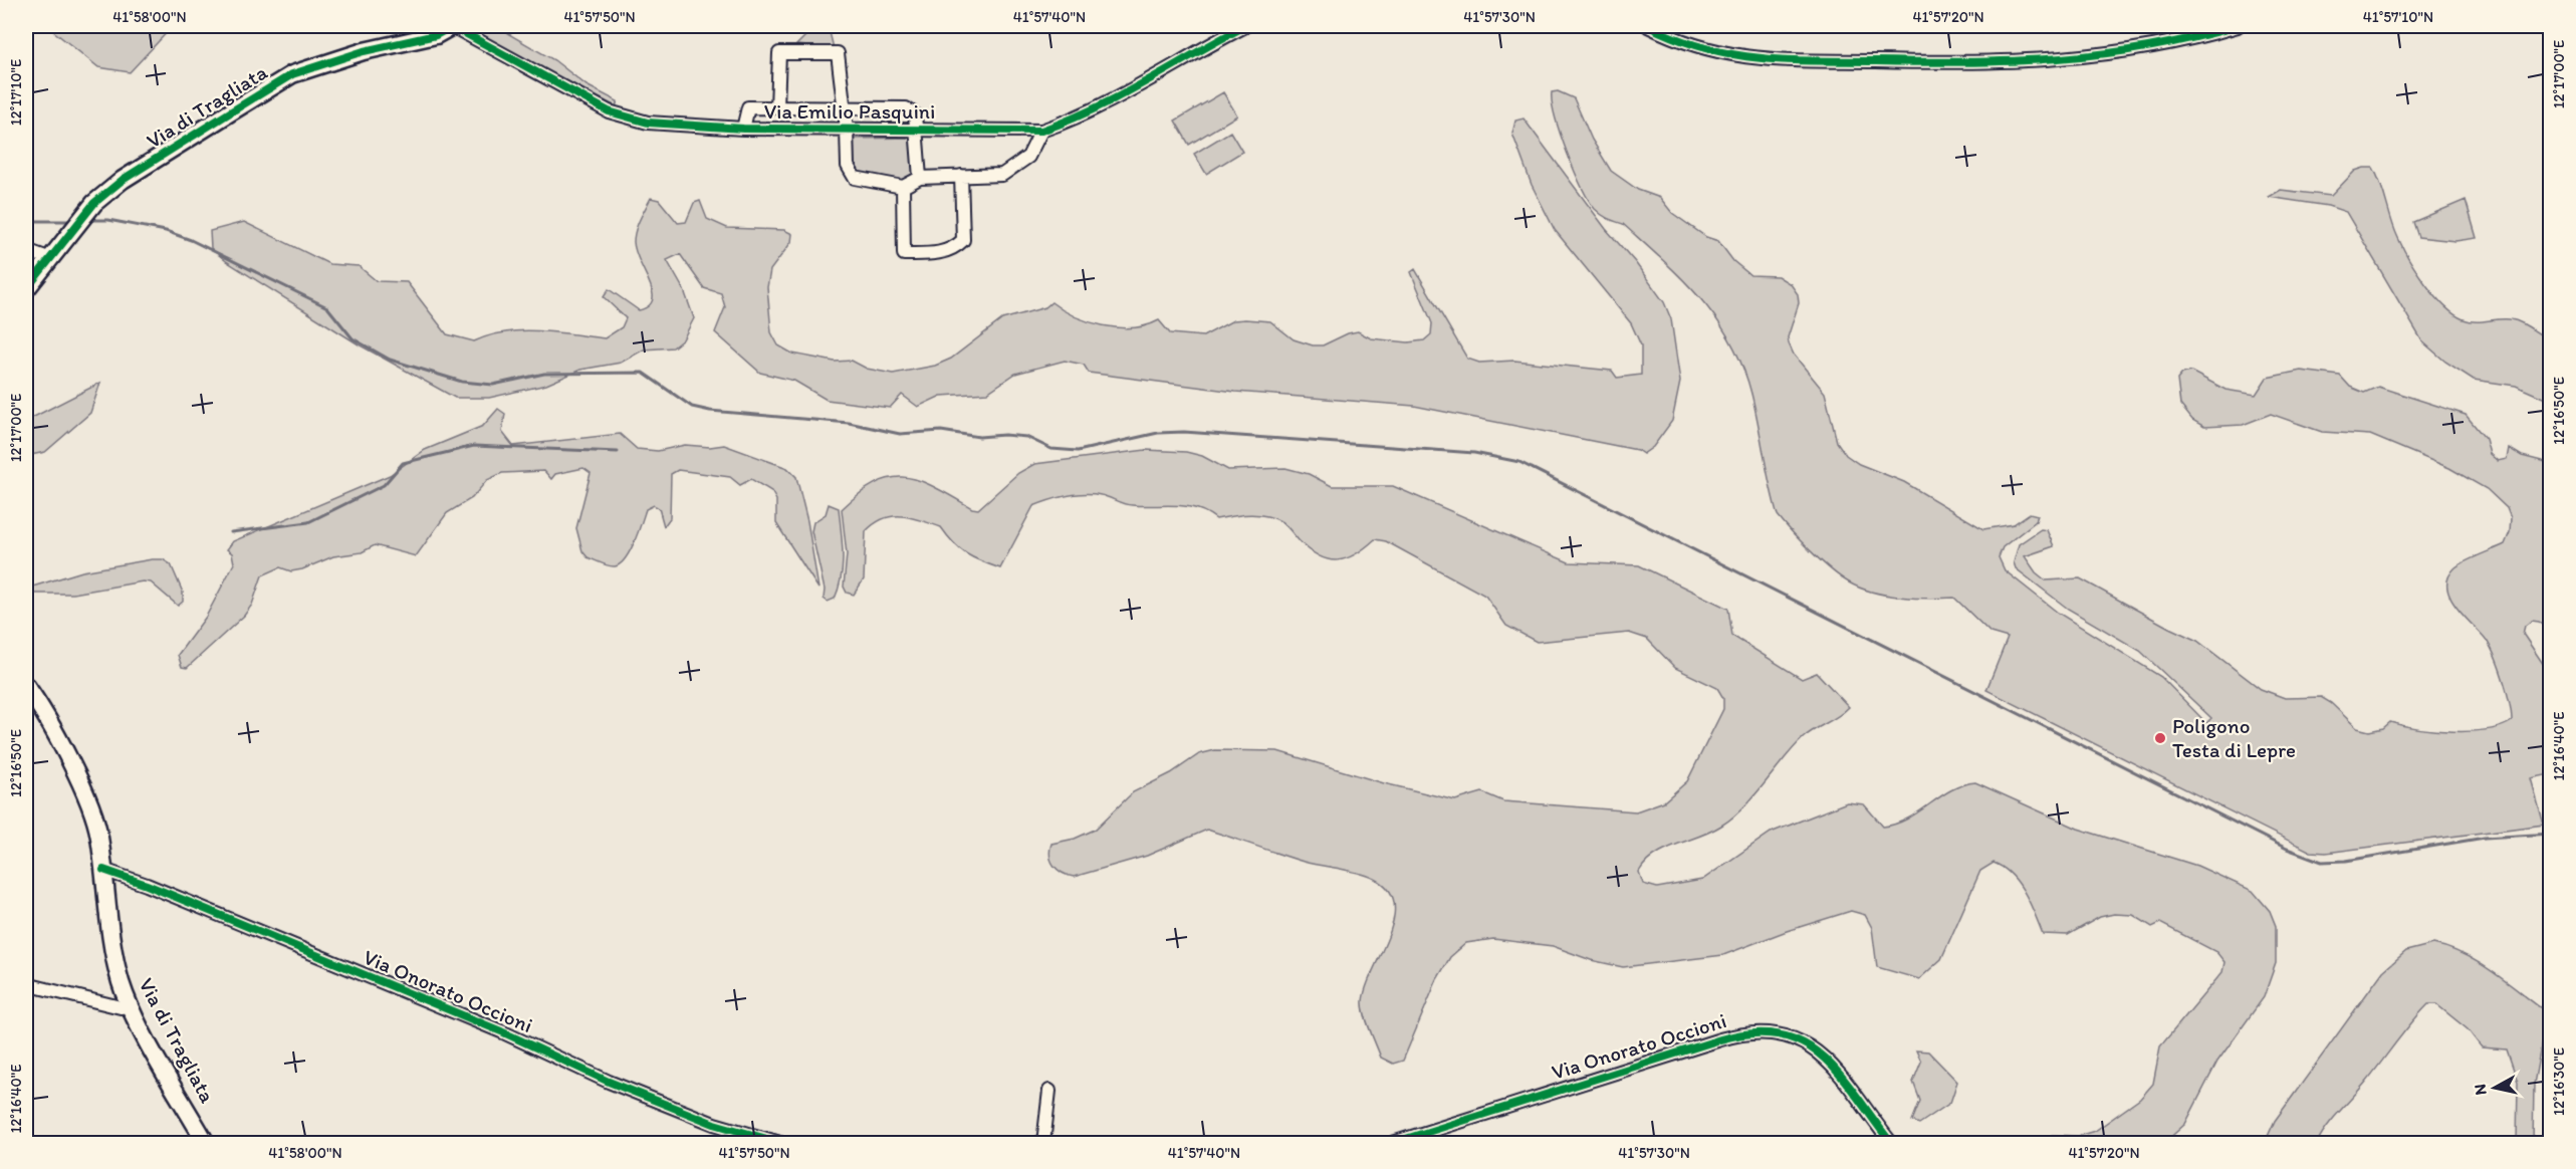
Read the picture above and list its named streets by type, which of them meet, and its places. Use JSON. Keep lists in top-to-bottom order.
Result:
{
  "streets": {
    "street": ["Via di Tragliata", "Via Emilio Pasquini", "Via Onorato Occioni"]
  },
  "crossings": [
    ["Via di Tragliata", "Via Emilio Pasquini"],
    ["Via di Tragliata", "Via Onorato Occioni"]
  ],
  "places": ["Poligono Testa di Lepre"],
  "north": "left",
  "coordinates": [
    "41°58'00\"N",
    "41°57'50\"N",
    "41°57'40\"N",
    "41°57'30\"N",
    "41°57'20\"N",
    "41°57'10\"N",
    "12°17'00\"E",
    "12°17'10\"E",
    "12°16'50\"E",
    "12°16'40\"E",
    "12°16'30\"E"
  ]
}
